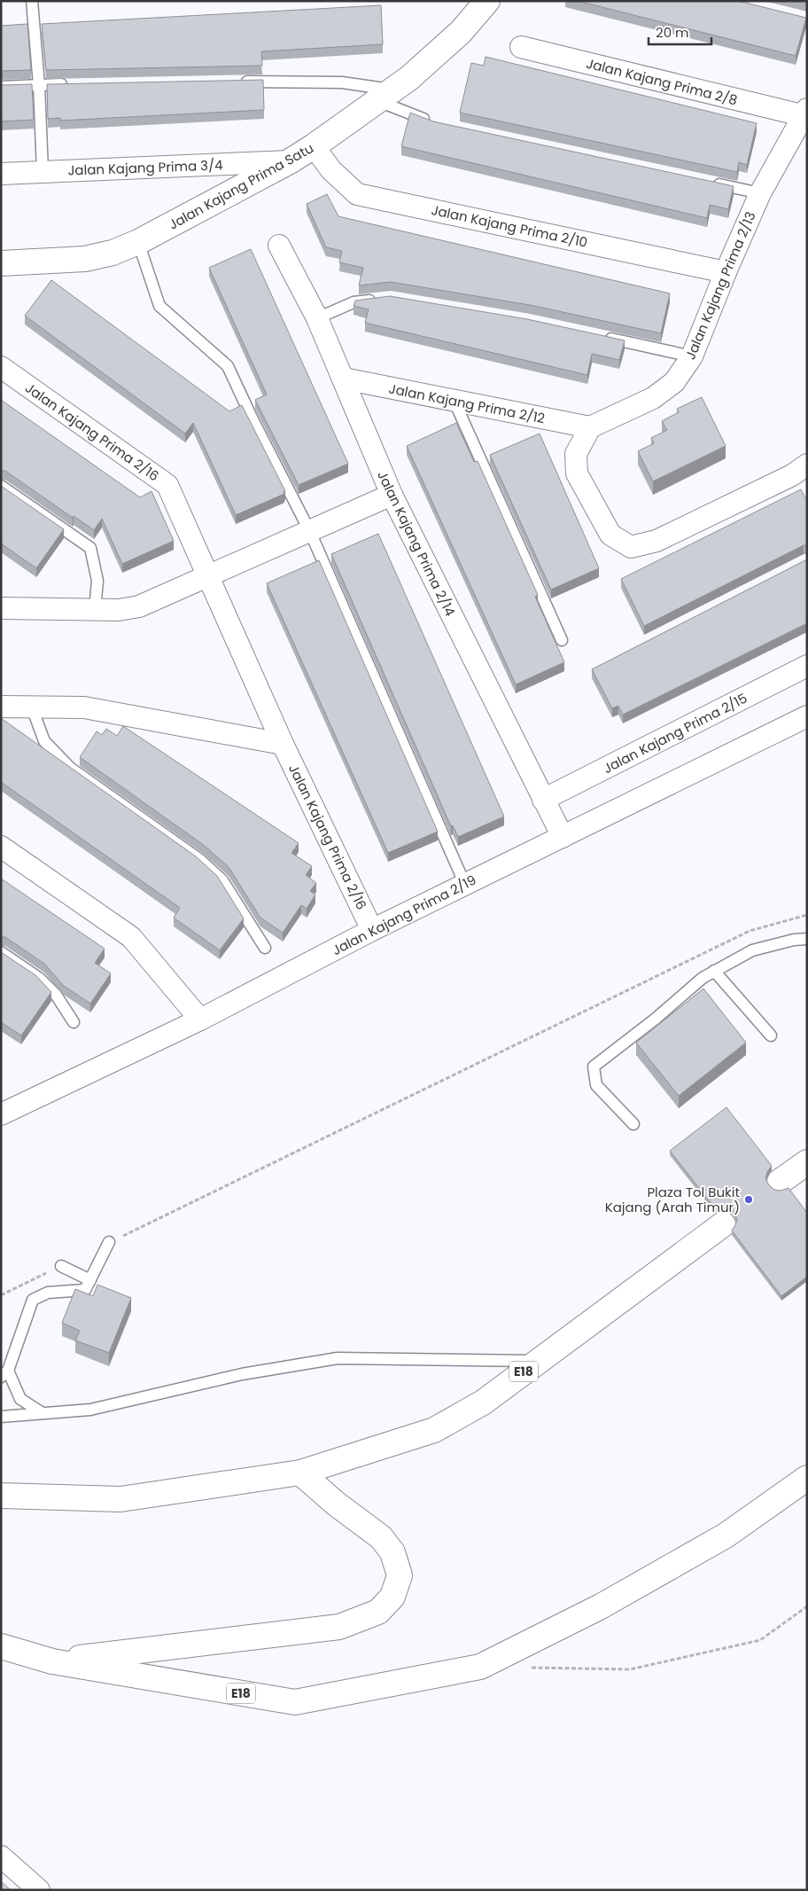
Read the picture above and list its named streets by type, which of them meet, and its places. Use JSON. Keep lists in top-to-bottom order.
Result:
{
  "streets": {
    "main road": ["Jalan Kajang Prima Satu", "E18"],
    "street": [
      "Jalan Kajang Prima 2/8",
      "Jalan Kajang Prima 3/4",
      "Jalan Kajang Prima 2/10",
      "Jalan Kajang Prima 2/13",
      "Jalan Kajang Prima 2/12",
      "Jalan Kajang Prima 2/16",
      "Jalan Kajang Prima 2/14",
      "Jalan Kajang Prima 2/15",
      "Jalan Kajang Prima 2/19"
    ]
  },
  "crossings": [
    ["Jalan Kajang Prima 2/8", "Jalan Kajang Prima 2/13"],
    ["Jalan Kajang Prima 3/4", "Jalan Kajang Prima Satu"],
    ["Jalan Kajang Prima Satu", "Jalan Kajang Prima 2/10"],
    ["Jalan Kajang Prima 2/10", "Jalan Kajang Prima 2/13"],
    ["Jalan Kajang Prima 2/13", "Jalan Kajang Prima 2/12"],
    ["Jalan Kajang Prima 2/12", "Jalan Kajang Prima 2/14"],
    ["Jalan Kajang Prima 2/16", "Jalan Kajang Prima 2/19"],
    ["Jalan Kajang Prima 2/14", "Jalan Kajang Prima 2/15"],
    ["Jalan Kajang Prima 2/14", "Jalan Kajang Prima 2/19"]
  ],
  "places": ["Plaza Tol Bukit Kajang (Arah Timur)"],
  "scale_bar": "20 m"
}
